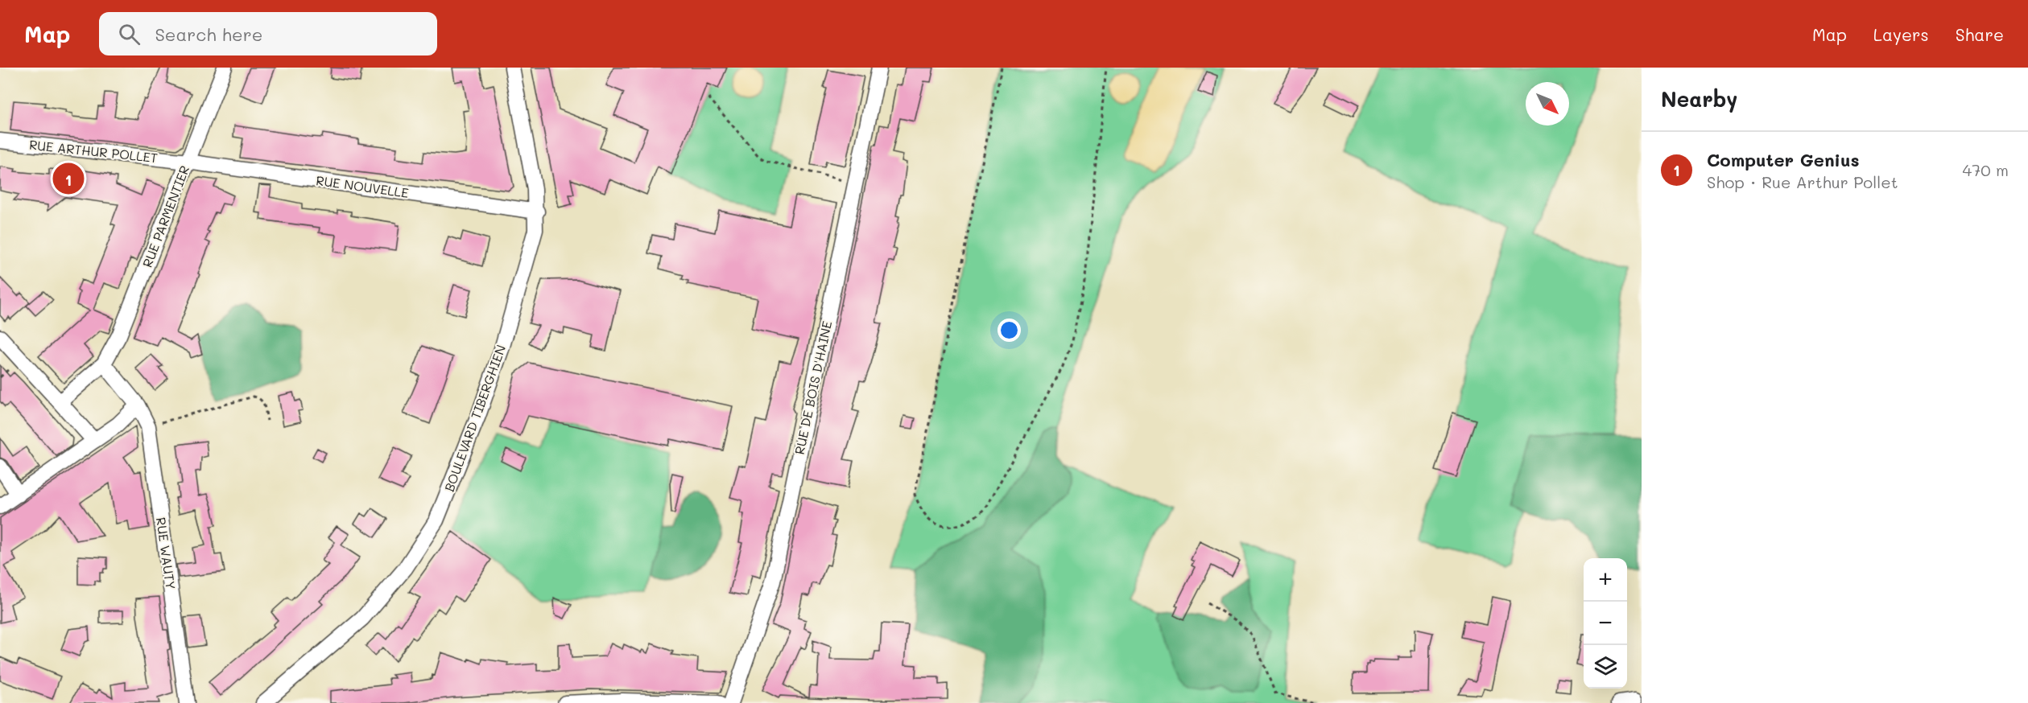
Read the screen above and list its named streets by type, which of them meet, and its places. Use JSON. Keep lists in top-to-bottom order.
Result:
{
  "streets": {
    "street": [
      "RUE ARTHUR POLLET",
      "RUE NOUVELLE",
      "RUE PARMENTIER",
      "RUE DE BOIS D'HAINE",
      "BOULEVARD TIBERGHIEN",
      "RUE WAUTY"
    ]
  },
  "crossings": [
    ["RUE ARTHUR POLLET", "RUE NOUVELLE"],
    ["RUE ARTHUR POLLET", "RUE PARMENTIER"],
    ["RUE NOUVELLE", "RUE PARMENTIER"],
    ["RUE NOUVELLE", "BOULEVARD TIBERGHIEN"]
  ],
  "north": "bottom right",
  "page": {
    "header": "Map",
    "search": "Search here",
    "nav": ["Map", "Layers", "Share"],
    "heading": "Nearby",
    "list": [
      {
        "mark": "1",
        "name": "Computer Genius",
        "note": "Shop · Rue Arthur Pollet",
        "value": "470 m"
      }
    ],
    "pins": "1",
    "map_buttons": ["+", "−"]
  }
}
